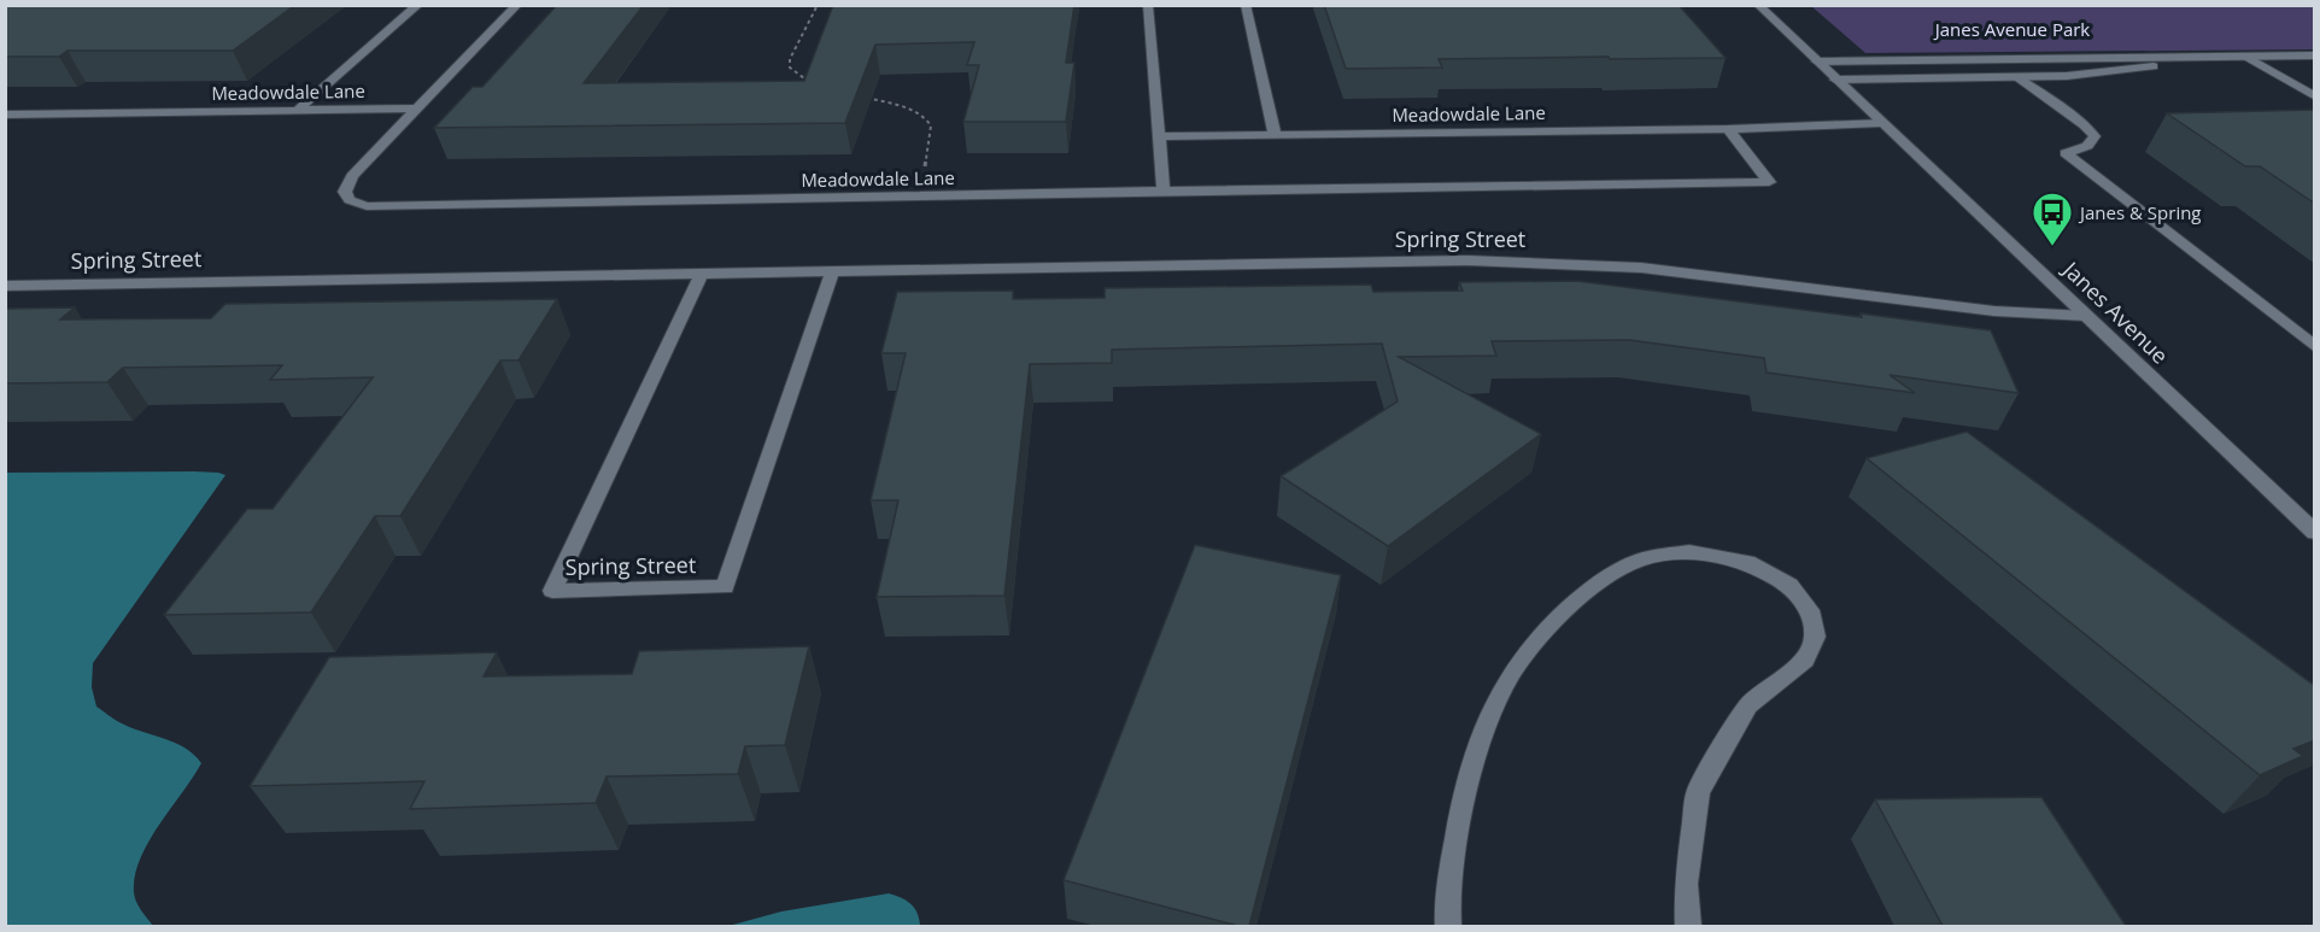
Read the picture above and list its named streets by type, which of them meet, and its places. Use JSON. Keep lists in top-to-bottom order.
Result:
{
  "streets": {
    "street": ["Meadowdale Lane", "Spring Street", "Janes Avenue"]
  },
  "crossings": [
    ["Meadowdale Lane", "Janes Avenue"],
    ["Spring Street", "Janes Avenue"]
  ],
  "parks": ["Janes Avenue Park"],
  "places": {
    "bus stop": ["Janes & Spring"]
  }
}
